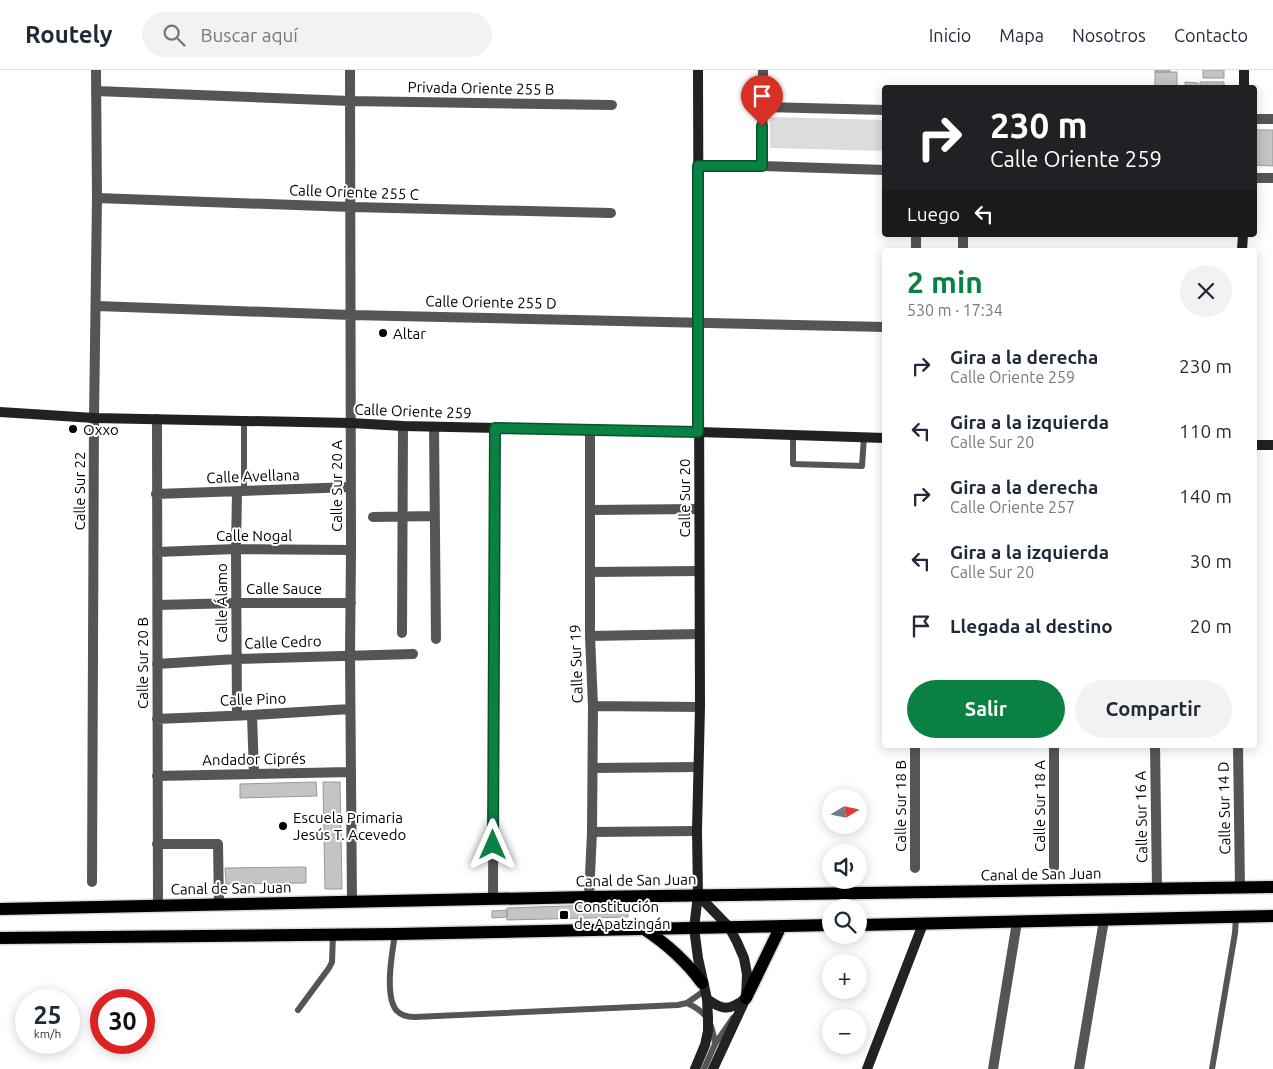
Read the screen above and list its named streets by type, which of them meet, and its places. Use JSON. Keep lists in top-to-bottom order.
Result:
{
  "streets": {
    "main road": ["Canal de San Juan"],
    "street": [
      "Privada Oriente 255 B",
      "Calle Oriente 255 C",
      "Calle Oriente 255 D",
      "Calle Oriente 259",
      "Calle Avellana",
      "Calle Sur 20 A",
      "Calle Sur 22",
      "Calle Sur 20",
      "Calle Nogal",
      "Calle Sauce",
      "Calle Álamo",
      "Calle Cedro",
      "Calle Sur 20 B",
      "Calle Sur 19",
      "Calle Pino",
      "Andador Ciprés",
      "Calle Sur 18 B",
      "Calle Sur 18 A",
      "Calle Sur 14 D",
      "Calle Sur 16 A"
    ]
  },
  "crossings": [
    ["Privada Oriente 255 B", "Calle Sur 20 A"],
    ["Privada Oriente 255 B", "Calle Sur 22"],
    ["Calle Oriente 255 C", "Calle Sur 20 A"],
    ["Calle Oriente 255 C", "Calle Sur 22"],
    ["Calle Oriente 255 D", "Calle Sur 20 A"],
    ["Calle Oriente 255 D", "Calle Sur 22"],
    ["Calle Oriente 255 D", "Calle Sur 20"],
    ["Calle Oriente 259", "Calle Sur 20 A"],
    ["Calle Oriente 259", "Calle Sur 22"],
    ["Calle Oriente 259", "Calle Sur 20"],
    ["Calle Oriente 259", "Calle Álamo"],
    ["Calle Oriente 259", "Calle Sur 20 B"],
    ["Calle Oriente 259", "Calle Sur 19"],
    ["Calle Avellana", "Calle Sur 20 A"],
    ["Calle Avellana", "Calle Álamo"],
    ["Calle Avellana", "Calle Sur 20 B"],
    ["Calle Sur 20 A", "Calle Nogal"],
    ["Calle Sur 20 A", "Calle Sauce"],
    ["Calle Sur 20 A", "Calle Cedro"],
    ["Calle Sur 20 A", "Calle Pino"],
    ["Calle Sur 20 A", "Andador Ciprés"],
    ["Calle Sur 20 A", "Canal de San Juan"],
    ["Calle Sur 20", "Canal de San Juan"],
    ["Calle Nogal", "Calle Álamo"],
    ["Calle Nogal", "Calle Sur 20 B"],
    ["Calle Sauce", "Calle Álamo"],
    ["Calle Sauce", "Calle Sur 20 B"],
    ["Calle Álamo", "Calle Cedro"],
    ["Calle Álamo", "Calle Pino"],
    ["Calle Cedro", "Calle Sur 20 B"],
    ["Calle Sur 20 B", "Calle Pino"],
    ["Calle Sur 20 B", "Andador Ciprés"],
    ["Calle Sur 20 B", "Canal de San Juan"],
    ["Calle Sur 19", "Canal de San Juan"],
    ["Calle Sur 14 D", "Canal de San Juan"],
    ["Calle Sur 16 A", "Canal de San Juan"]
  ],
  "places": {
    "other": ["Altar", "Oxxo", "Escuela Primaria Jesús T. Acevedo"],
    "transit": ["Constitución de Apatzingán"]
  },
  "north": "right",
  "page": {
    "header": "Routely",
    "search": "Buscar aquí",
    "nav": [
      "Inicio",
      "Mapa",
      "Nosotros",
      "Contacto"
    ],
    "turn": ["230 m", "Calle Oriente 259"],
    "then": "Luego",
    "heading": ["2 min", "530 m · 17:34"],
    "list": [
      {
        "name": "Gira a la derecha",
        "note": "Calle Oriente 259",
        "value": "230 m"
      },
      {
        "name": "Gira a la izquierda",
        "note": "Calle Sur 20",
        "value": "110 m"
      },
      {
        "name": "Gira a la derecha",
        "note": "Calle Oriente 257",
        "value": "140 m"
      },
      {
        "name": "Gira a la izquierda",
        "note": "Calle Sur 20",
        "value": "30 m"
      },
      {
        "name": "Llegada al destino",
        "value": "20 m"
      }
    ],
    "buttons": ["Salir", "Compartir"],
    "map_buttons": ["+", "−"],
    "speed": "25 km/h",
    "limit": "30"
  }
}
